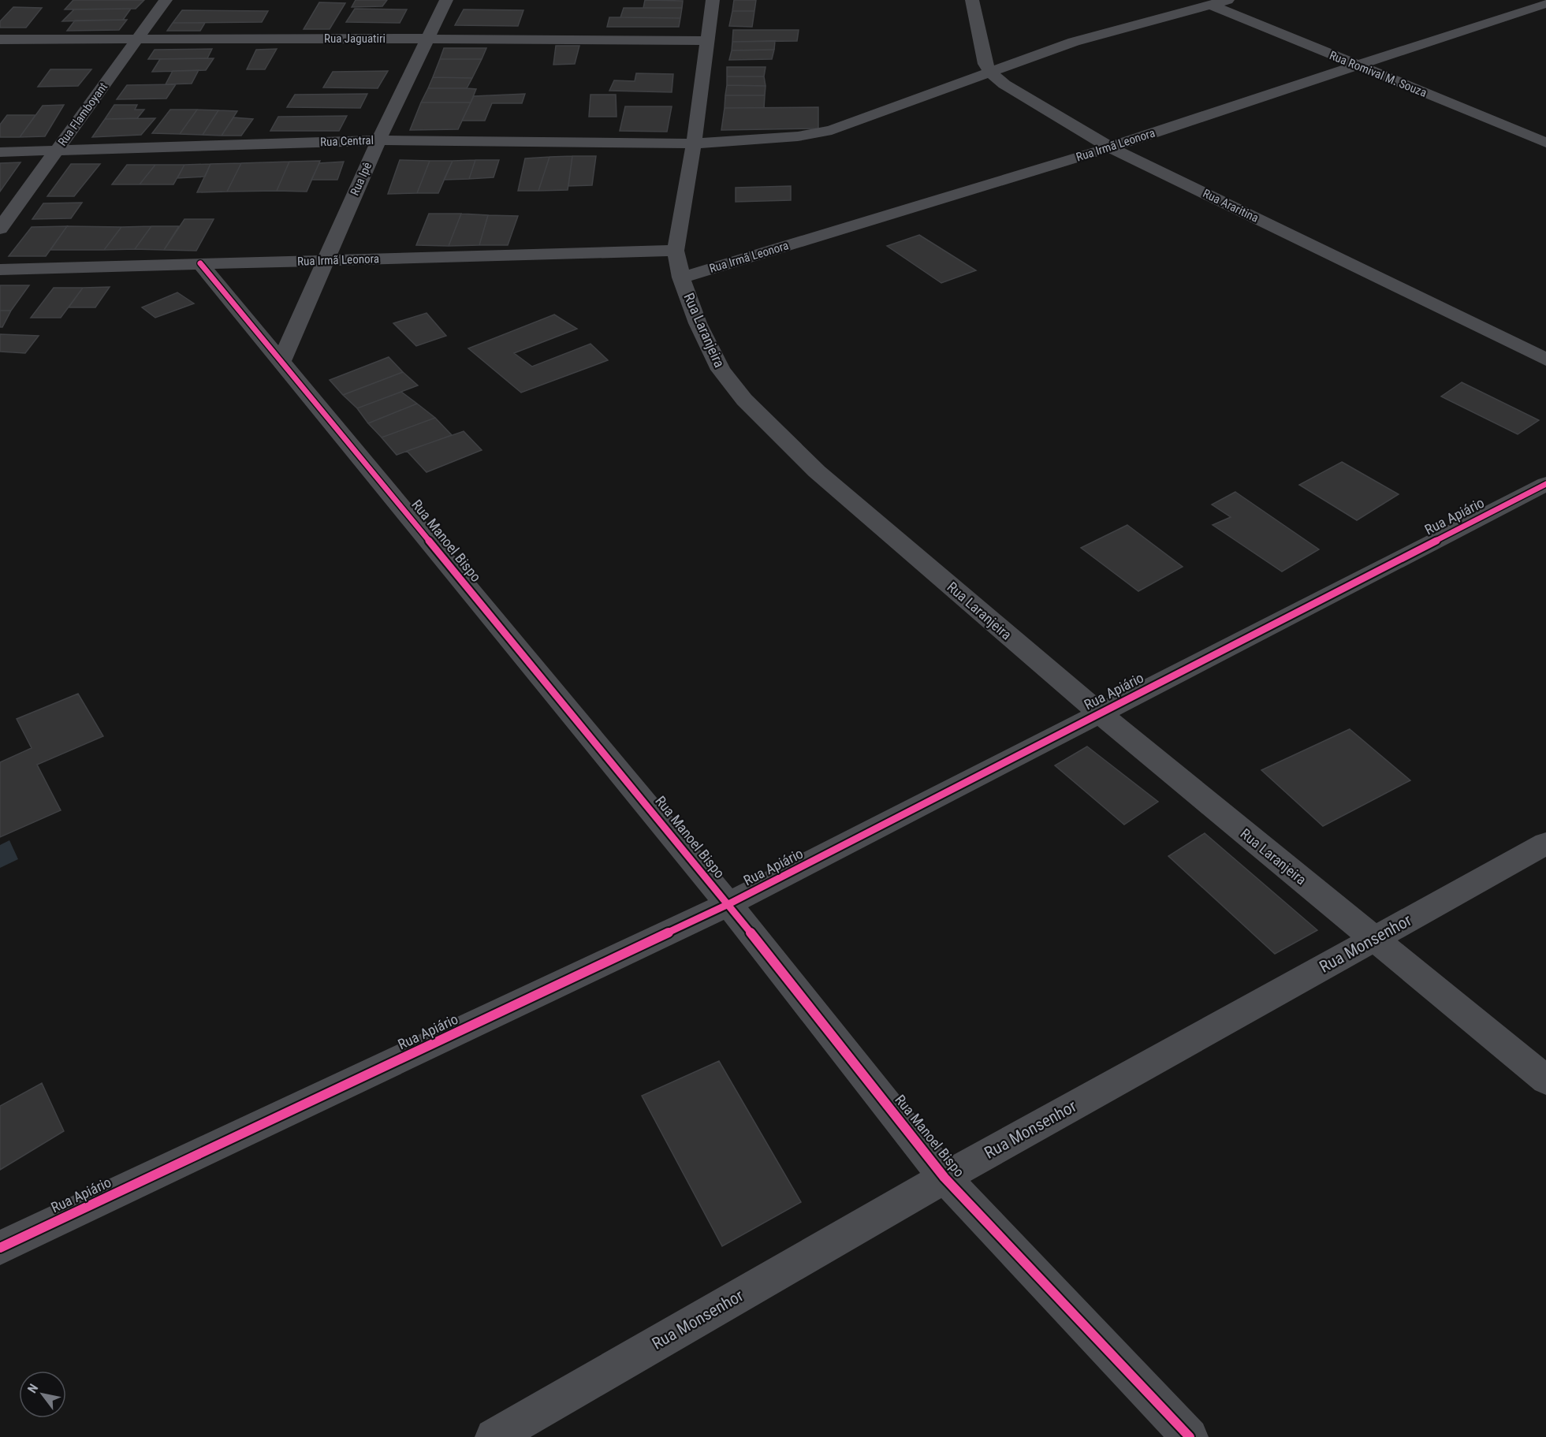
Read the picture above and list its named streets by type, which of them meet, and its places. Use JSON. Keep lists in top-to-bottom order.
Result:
{
  "streets": {
    "street": [
      "Rua Jaguatiri",
      "Rua Romival M. Souza",
      "Rua Flamboyant",
      "Rua Central",
      "Rua Irmã Leonora",
      "Rua Ipê",
      "Rua Araritina",
      "Rua Laranjeira",
      "Rua Apiário",
      "Rua Manoel Bispo",
      "Rua Monsenhor"
    ]
  },
  "crossings": [
    ["Rua Jaguatiri", "Rua Flamboyant"],
    ["Rua Jaguatiri", "Rua Ipê"],
    ["Rua Jaguatiri", "Rua Laranjeira"],
    ["Rua Romival M. Souza", "Rua Central"],
    ["Rua Romival M. Souza", "Rua Irmã Leonora"],
    ["Rua Flamboyant", "Rua Central"],
    ["Rua Central", "Rua Ipê"],
    ["Rua Central", "Rua Araritina"],
    ["Rua Central", "Rua Laranjeira"],
    ["Rua Irmã Leonora", "Rua Ipê"],
    ["Rua Irmã Leonora", "Rua Araritina"],
    ["Rua Irmã Leonora", "Rua Laranjeira"],
    ["Rua Irmã Leonora", "Rua Manoel Bispo"],
    ["Rua Ipê", "Rua Manoel Bispo"],
    ["Rua Laranjeira", "Rua Apiário"],
    ["Rua Laranjeira", "Rua Monsenhor"],
    ["Rua Apiário", "Rua Manoel Bispo"],
    ["Rua Manoel Bispo", "Rua Monsenhor"]
  ],
  "north": "top left"
}
